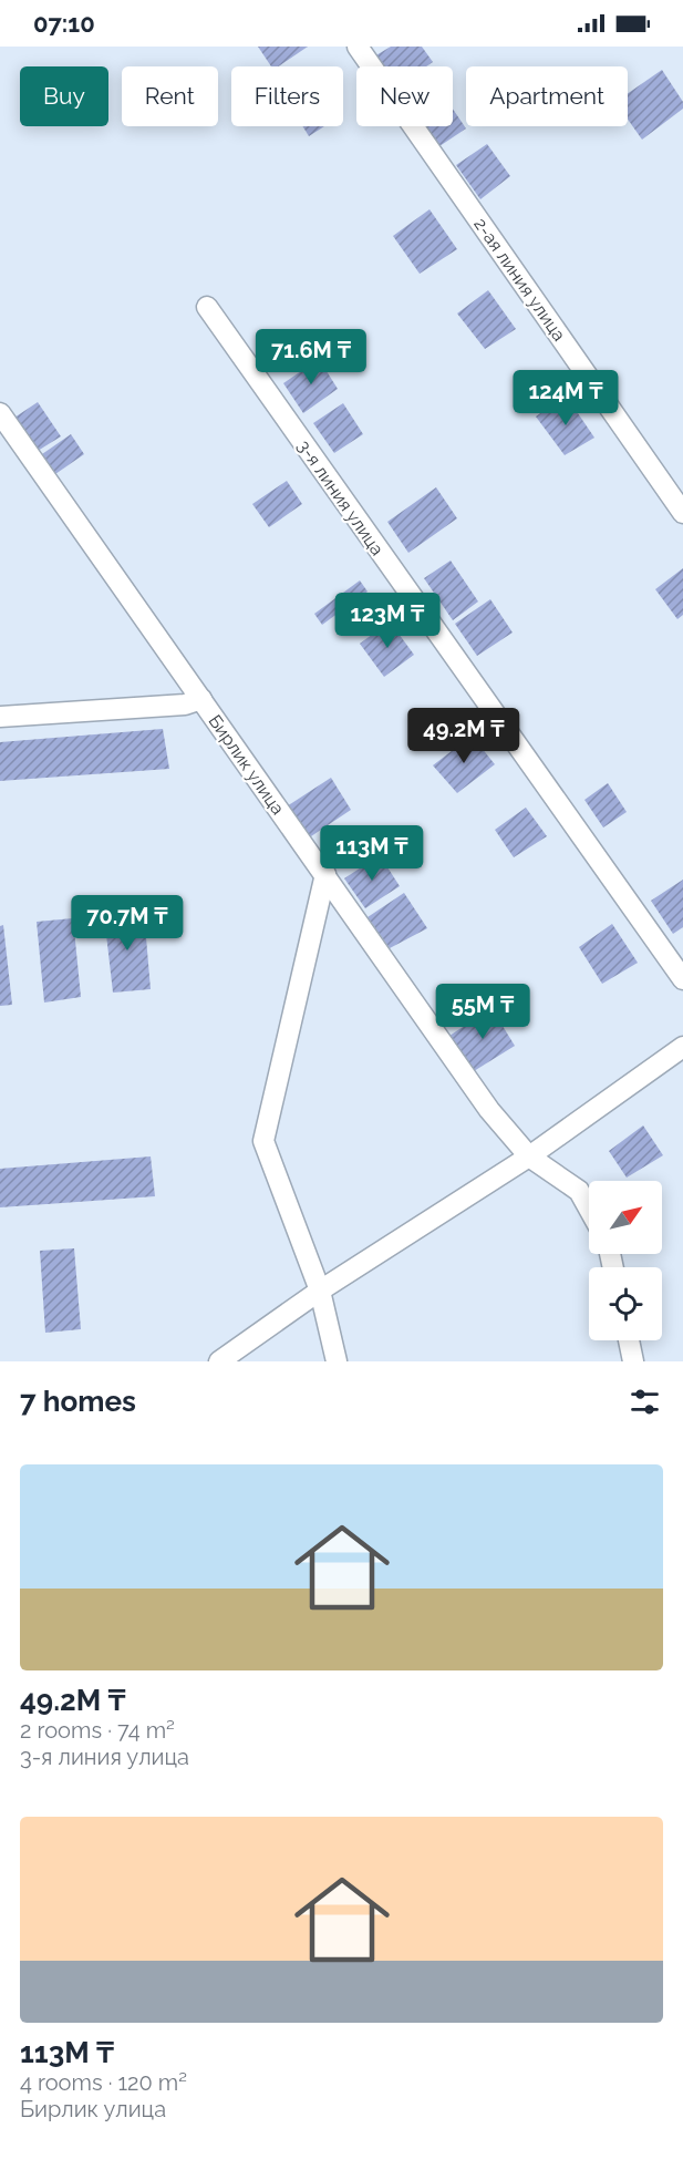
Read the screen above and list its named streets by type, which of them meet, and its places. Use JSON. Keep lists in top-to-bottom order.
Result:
{
  "streets": {
    "street": ["2-ая линия улица", "3-я линия улица", "Бирлик улица"]
  },
  "north": "top right",
  "page": {
    "status": "07:10",
    "chip": [
      "Buy",
      "Rent",
      "Filters",
      "New",
      "Apartment"
    ],
    "price": [
      "71.6M ₸",
      "124M ₸",
      "123M ₸",
      "49.2M ₸",
      "113M ₸",
      "70.7M ₸",
      "55M ₸"
    ],
    "heading": "7 homes",
    "list": [
      {
        "name": "49.2M ₸",
        "note": "2 rooms · 74 m² · 3-я линия улица"
      },
      {
        "name": "113M ₸",
        "note": "4 rooms · 120 m² · Бирлик улица"
      }
    ]
  }
}
